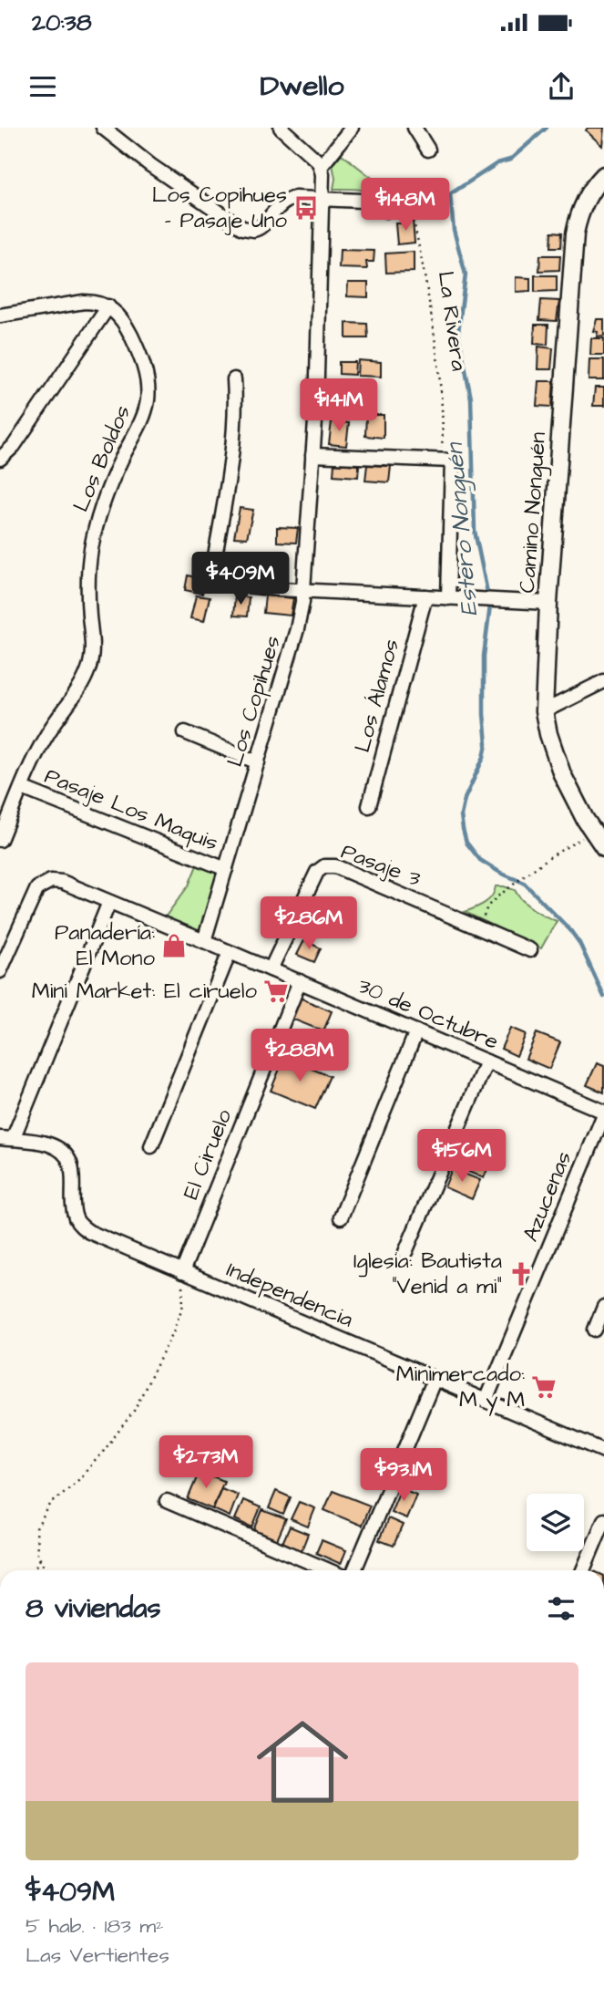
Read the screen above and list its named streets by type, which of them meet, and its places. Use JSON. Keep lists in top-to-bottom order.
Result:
{
  "streets": {
    "main road": ["Camino Nonguén"],
    "street": [
      "Los Boldos",
      "Los Álamos",
      "Los Copihues",
      "Pasaje Los Maquis",
      "Pasaje 3",
      "30 de Octubre",
      "El Ciruelo",
      "Azucenas",
      "Independencia"
    ],
    "path": ["La Rivera"]
  },
  "crossings": [
    ["Los Boldos", "Pasaje Los Maquis"],
    ["Los Copihues", "Pasaje Los Maquis"],
    ["Los Copihues", "30 de Octubre"],
    ["Pasaje 3", "30 de Octubre"],
    ["30 de Octubre", "El Ciruelo"],
    ["30 de Octubre", "Azucenas"],
    ["El Ciruelo", "Independencia"],
    ["Azucenas", "Independencia"]
  ],
  "water": ["Estero Nonguén"],
  "places": {
    "bus stop": ["Los Copihues - Pasaje Uno"],
    "shop": ["Panadería: El Mono"],
    "supermarket": ["Mini Market: El ciruelo", "Minimercado: M y M"],
    "church": ["Iglesia: Bautista \"Venid a mi\""]
  },
  "page": {
    "status": "20:38",
    "header": "Dwello",
    "price": [
      "$148M",
      "$141M",
      "$409M",
      "$286M",
      "$288M",
      "$156M",
      "$273M",
      "$93.1M"
    ],
    "heading": "8 viviendas",
    "list": [
      {
        "name": "$409M",
        "note": "5 hab. · 183 m² · Las Vertientes"
      }
    ]
  }
}
